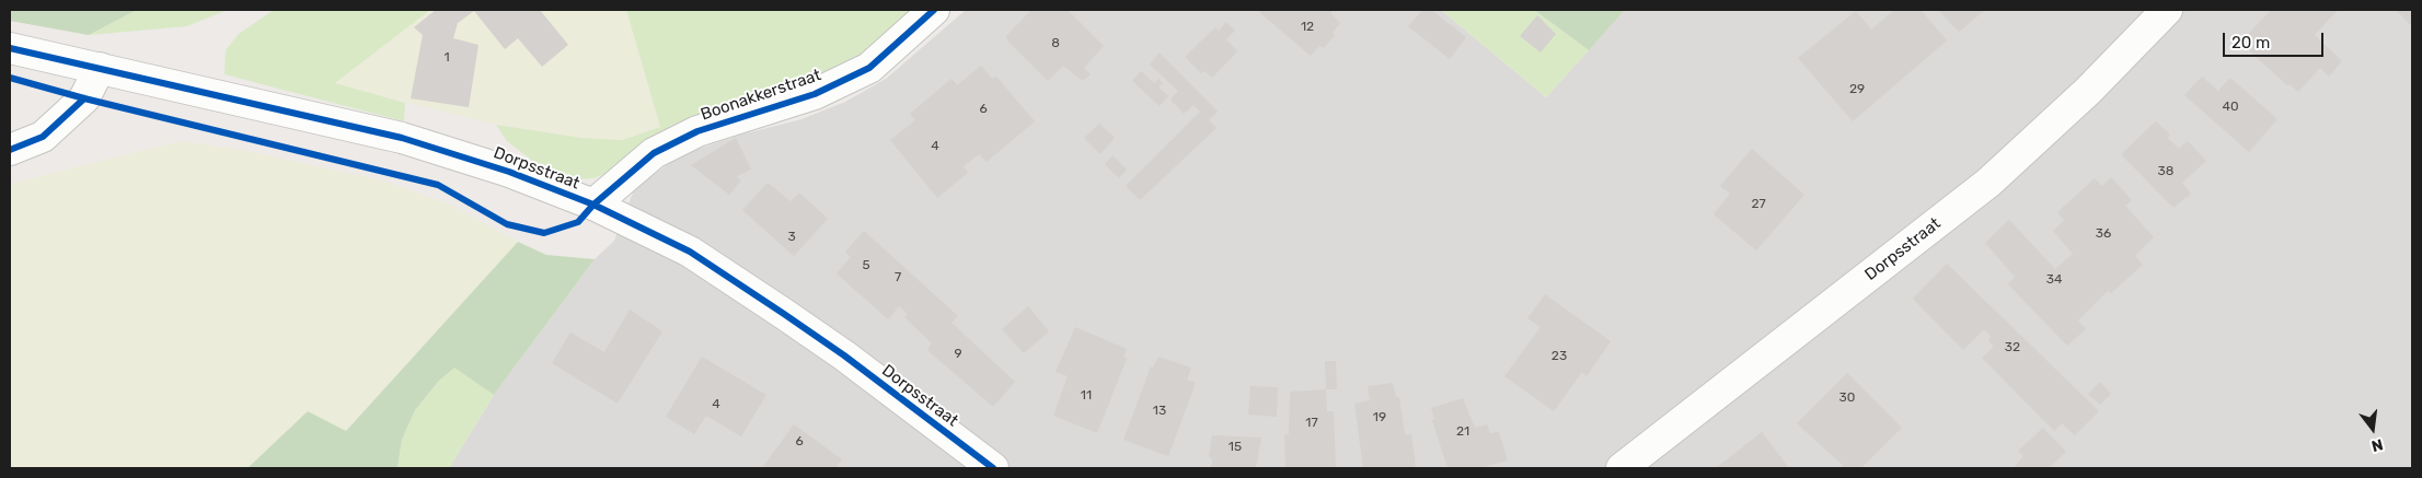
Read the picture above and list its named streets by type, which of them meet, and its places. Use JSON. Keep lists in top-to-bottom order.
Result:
{
  "streets": {
    "street": ["Boonakkerstraat", "Dorpsstraat"]
  },
  "crossings": [
    ["Boonakkerstraat", "Dorpsstraat"]
  ],
  "house_numbers": [
    "12",
    "8",
    "1",
    "29",
    "40",
    "6",
    "4",
    "38",
    "27",
    "36",
    "3",
    "5",
    "7",
    "34",
    "32",
    "9",
    "23",
    "11",
    "30",
    "4",
    "13",
    "19",
    "17",
    "21",
    "6",
    "15"
  ],
  "scale_bar": "20 m",
  "north": "bottom"
}
